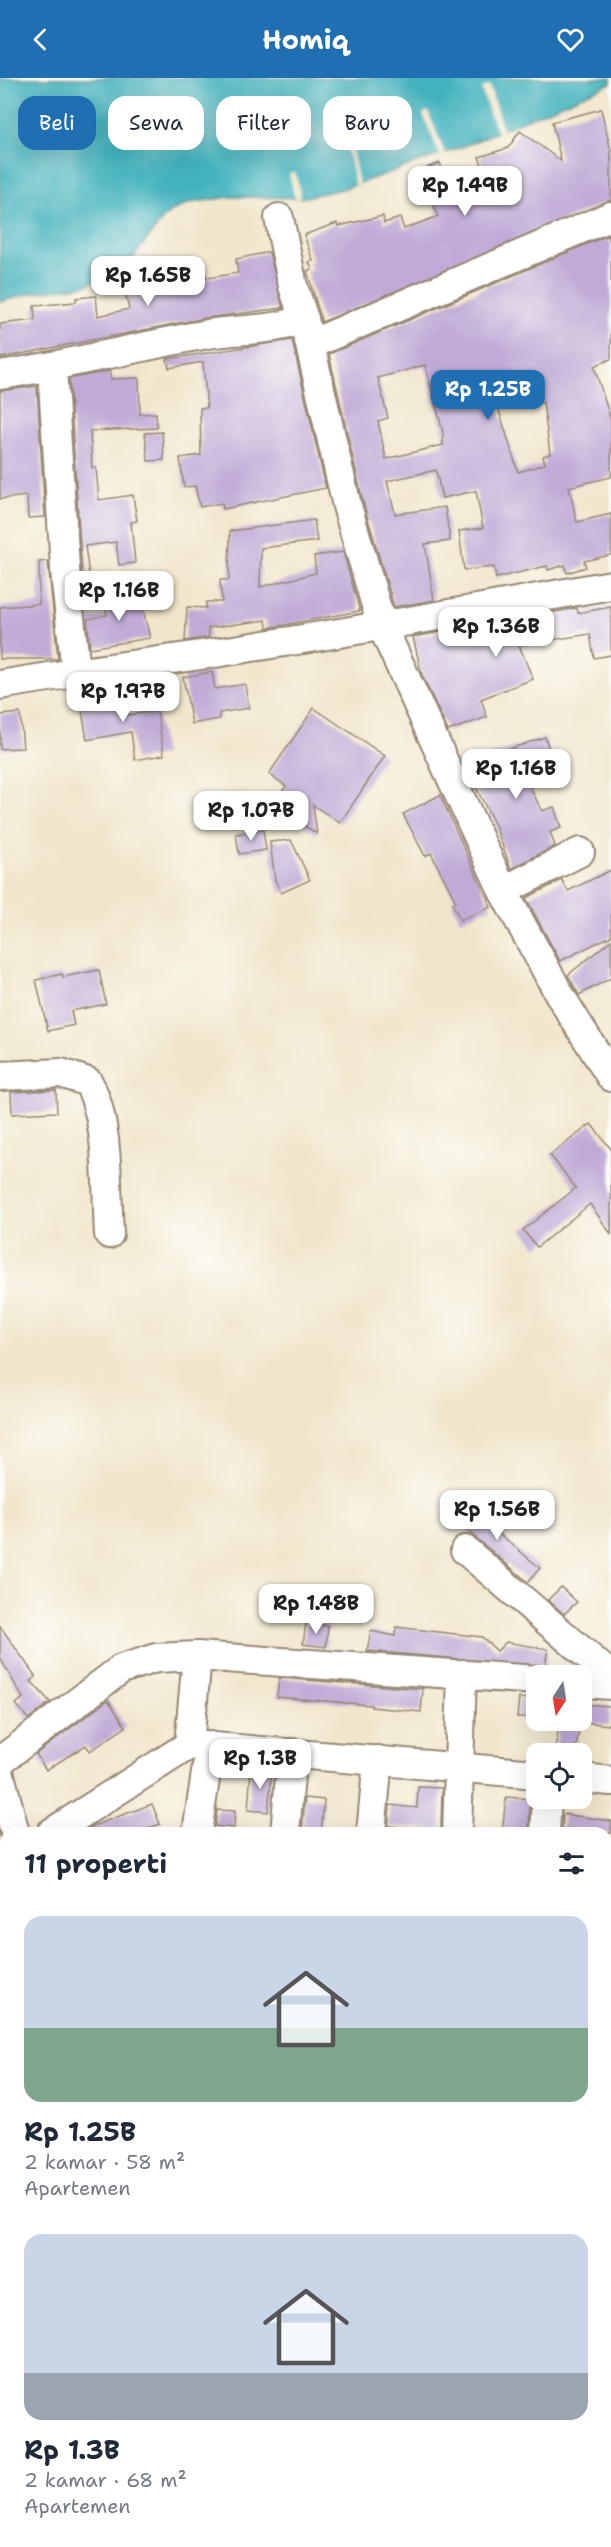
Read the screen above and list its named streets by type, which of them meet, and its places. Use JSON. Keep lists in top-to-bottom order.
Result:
{
  "north": "bottom",
  "page": {
    "header": "Homiq",
    "chip": [
      "Beli",
      "Sewa",
      "Filter",
      "Baru"
    ],
    "price": [
      "Rp 1.49B",
      "Rp 1.65B",
      "Rp 1.25B",
      "Rp 1.16B",
      "Rp 1.36B",
      "Rp 1.97B",
      "Rp 1.16B",
      "Rp 1.07B",
      "Rp 1.56B",
      "Rp 1.48B",
      "Rp 1.3B"
    ],
    "heading": "11 properti",
    "list": [
      {
        "name": "Rp 1.25B",
        "note": "2 kamar · 58 m² · Apartemen"
      },
      {
        "name": "Rp 1.3B",
        "note": "2 kamar · 68 m² · Apartemen"
      }
    ]
  }
}
